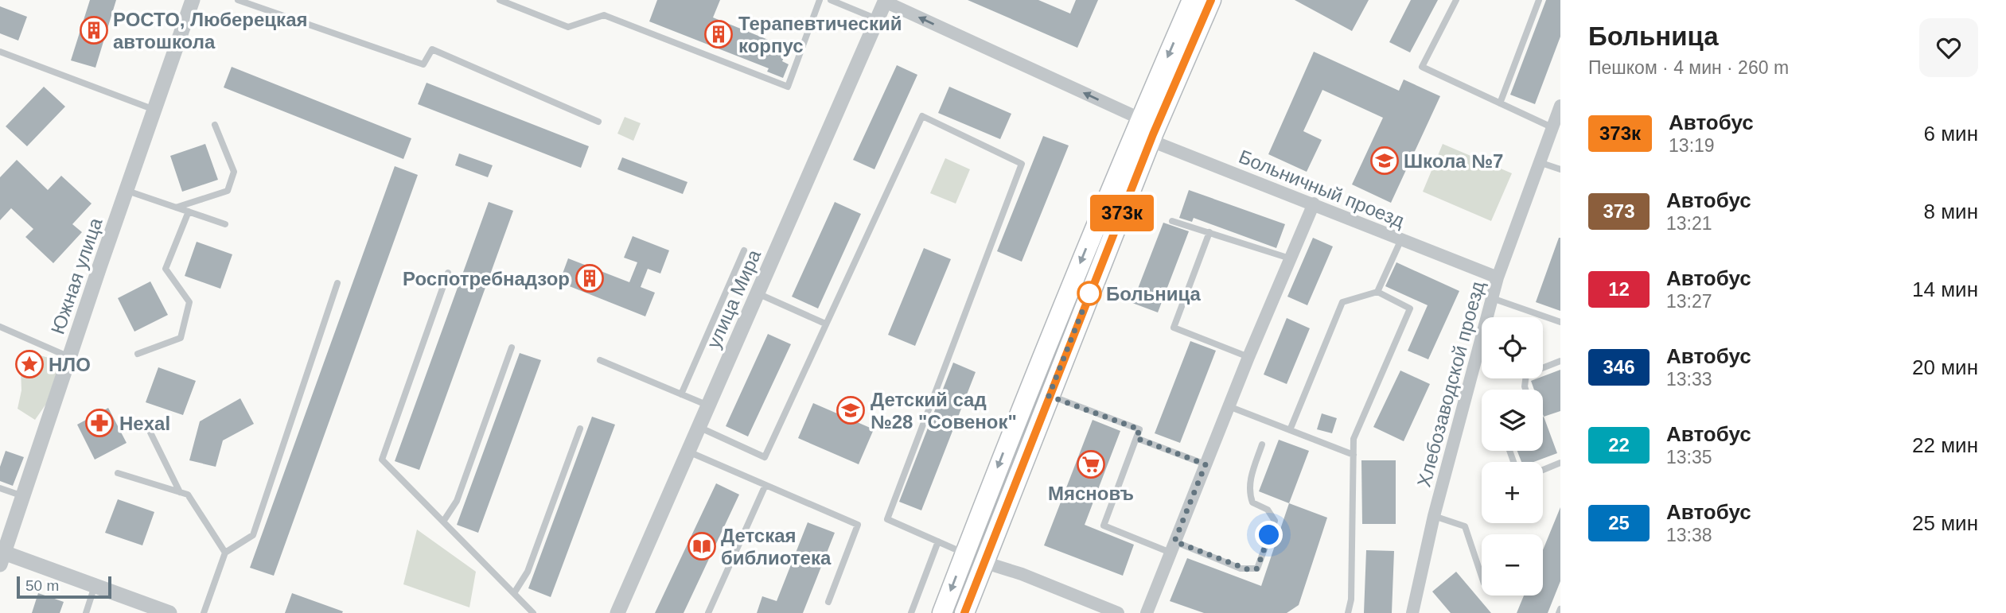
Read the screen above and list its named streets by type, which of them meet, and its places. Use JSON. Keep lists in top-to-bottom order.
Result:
{
  "streets": {
    "street": [
      "Больничный проезд",
      "Южная улица",
      "улица Мира",
      "Хлебозаводской проезд"
    ]
  },
  "crossings": [
    ["Больничный проезд", "улица Мира"],
    ["Больничный проезд", "Хлебозаводской проезд"]
  ],
  "one_way": ["Больничный проезд"],
  "places": {
    "building": ["РОСТО, Люберецкая автошкола", "Терапевтический корпус", "Роспотребнадзор"],
    "school or university": ["Школа №7", "Детский сад №28 \"Совенок\""],
    "other": ["Больница"],
    "place": ["НЛО"],
    "pharmacy": ["Hexal"],
    "supermarket": ["Мясновъ"],
    "library": ["Детская библиотека"]
  },
  "lines": ["bus line 373к"],
  "scale_bar": "50 m",
  "page": {
    "on_map": "373к",
    "heading": ["Больница", "Пешком · 4 мин · 260 m"],
    "list": [
      {
        "mark": "373к",
        "name": "Автобус",
        "note": "13:19",
        "value": "6 мин"
      },
      {
        "mark": "373",
        "name": "Автобус",
        "note": "13:21",
        "value": "8 мин"
      },
      {
        "mark": "12",
        "name": "Автобус",
        "note": "13:27",
        "value": "14 мин"
      },
      {
        "mark": "346",
        "name": "Автобус",
        "note": "13:33",
        "value": "20 мин"
      },
      {
        "mark": "22",
        "name": "Автобус",
        "note": "13:35",
        "value": "22 мин"
      },
      {
        "mark": "25",
        "name": "Автобус",
        "note": "13:38",
        "value": "25 мин"
      }
    ],
    "map_buttons": ["+", "−"],
    "scale": "50 m"
  }
}
